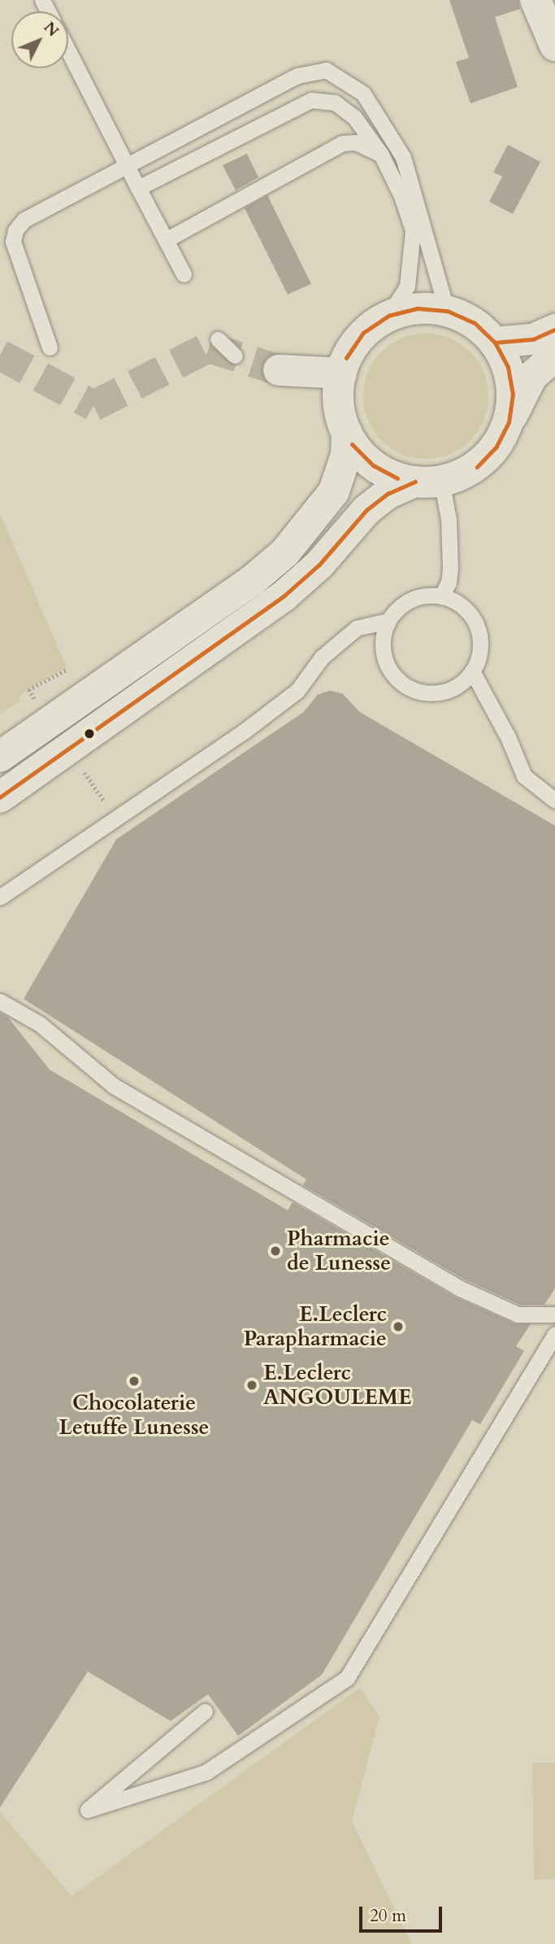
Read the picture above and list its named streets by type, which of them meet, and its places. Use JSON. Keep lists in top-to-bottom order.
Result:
{
  "places": [
    "Pharmacie de Lunesse",
    "E.Leclerc Parapharmacie",
    "Chocolaterie Letuffe Lunesse",
    "E.Leclerc ANGOULEME"
  ],
  "scale_bar": "20 m",
  "north": "top right"
}
